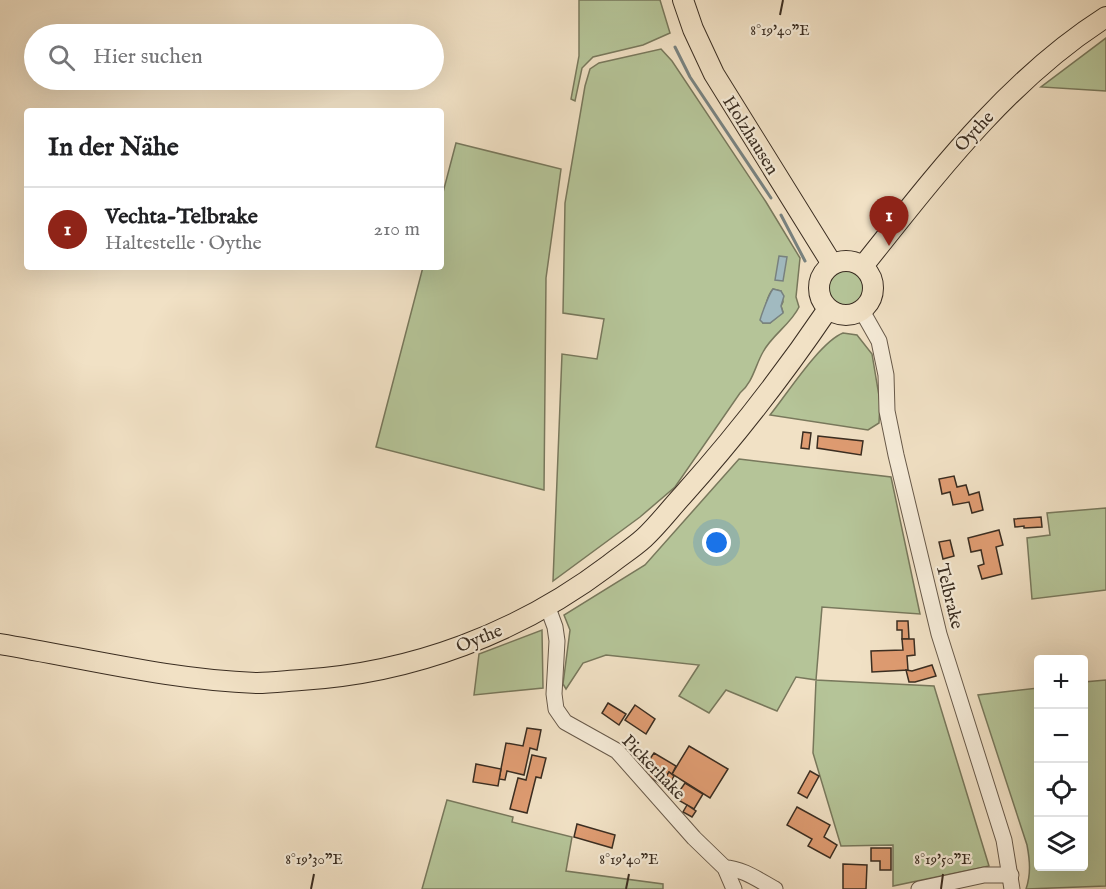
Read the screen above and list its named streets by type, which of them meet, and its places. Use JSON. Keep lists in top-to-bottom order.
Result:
{
  "streets": {
    "main road": ["Oythe", "Holzhausen"],
    "street": ["Telbrake", "Pickerhake"]
  },
  "crossings": [
    ["Oythe", "Holzhausen"],
    ["Oythe", "Telbrake"],
    ["Oythe", "Pickerhake"],
    ["Holzhausen", "Telbrake"]
  ],
  "page": {
    "search": "Hier suchen",
    "heading": "In der Nähe",
    "list": [
      {
        "mark": "1",
        "name": "Vechta-Telbrake",
        "note": "Haltestelle · Oythe",
        "value": "210 m"
      }
    ],
    "pins": "1",
    "map_buttons": ["+", "−"]
  },
  "coordinates": ["8°19'40\"E", "8°19'30\"E", "8°19'50\"E"]
}
